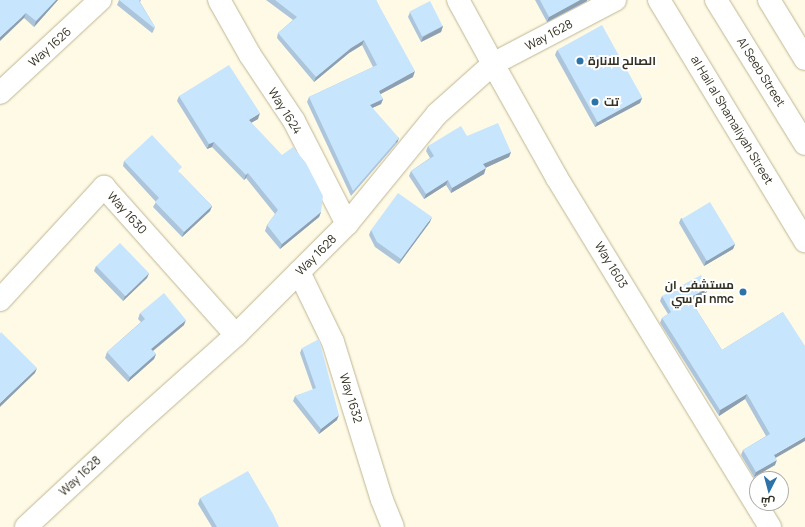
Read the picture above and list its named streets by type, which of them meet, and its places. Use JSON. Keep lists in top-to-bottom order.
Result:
{
  "streets": {
    "main road": [
      "Way 1628",
      "Way 1626",
      "Al Seeb Street",
      "Way 1624",
      "al Hail al Shamaliyah Street",
      "Way 1630",
      "Way 1603",
      "Way 1632"
    ]
  },
  "crossings": [
    ["Way 1628", "Way 1624"],
    ["Way 1628", "Way 1630"],
    ["Way 1628", "Way 1603"],
    ["Way 1628", "Way 1632"]
  ],
  "places": ["الصالح للانارة", "تت", "مستشفى ان ام سي nmc"],
  "north": "bottom"
}
